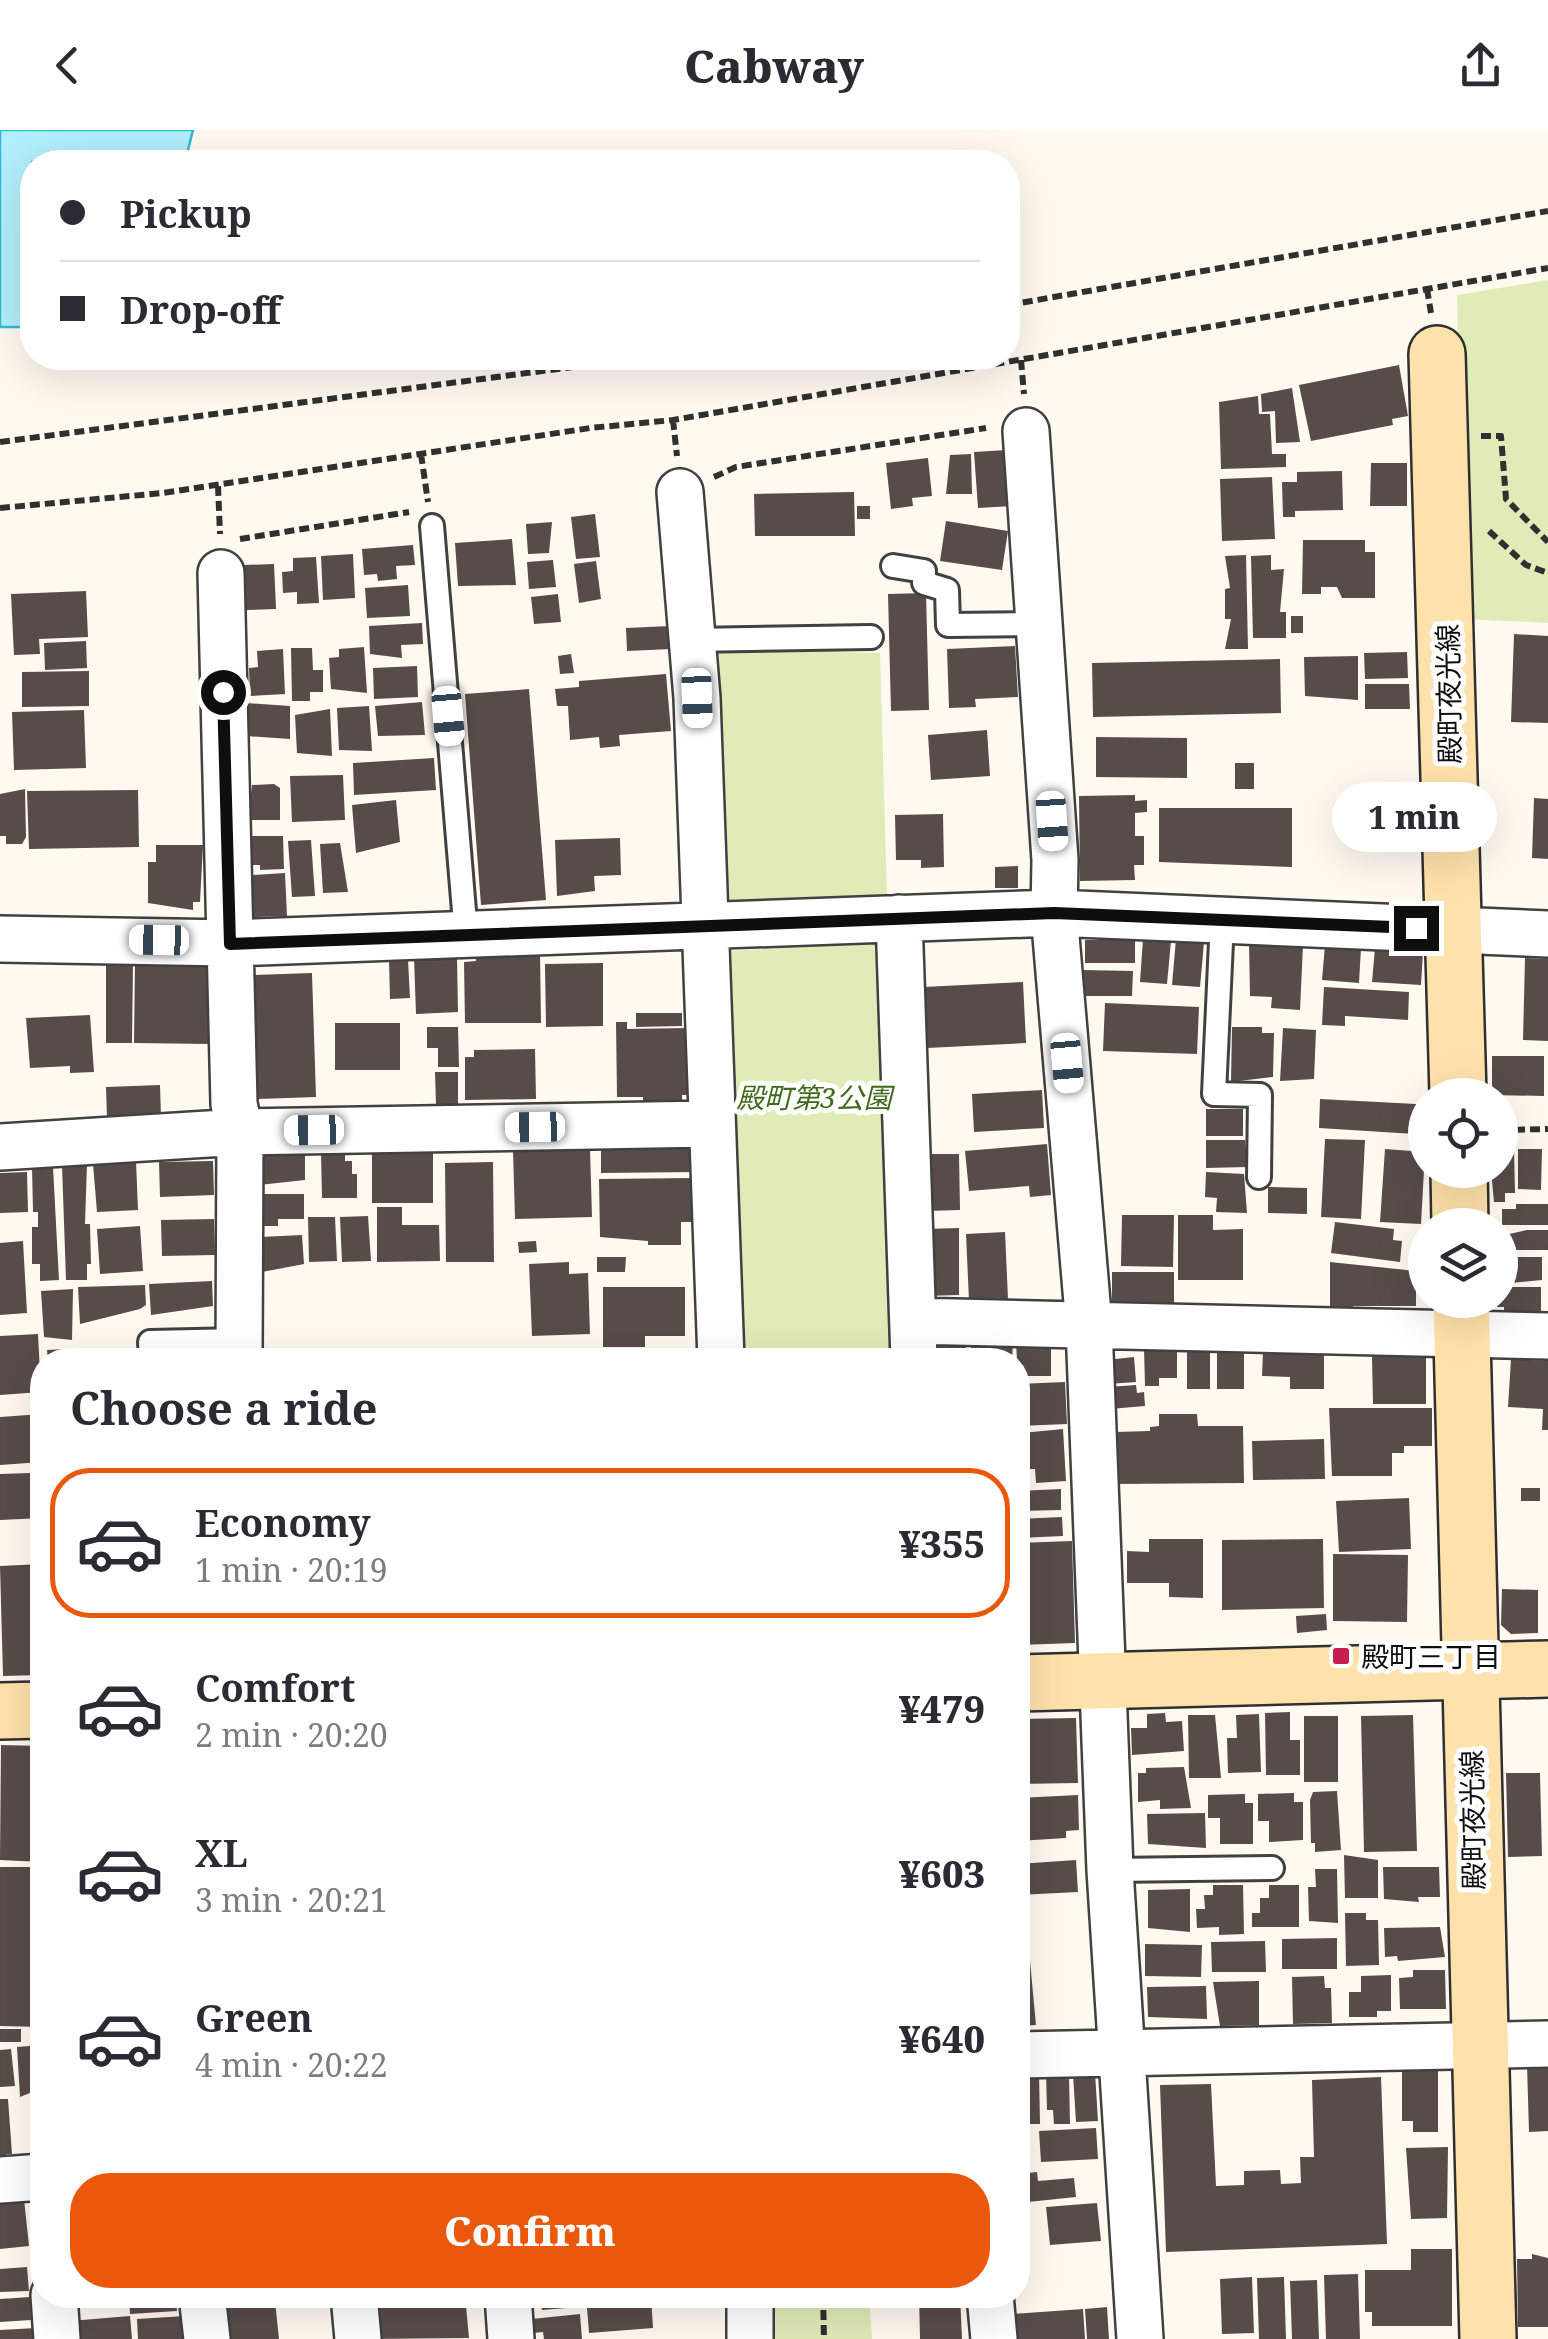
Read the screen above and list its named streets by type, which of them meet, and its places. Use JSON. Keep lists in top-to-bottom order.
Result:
{
  "streets": {
    "street": ["殿町夜光線"]
  },
  "parks": ["殿町第3公園"],
  "places": {
    "transit": ["殿町三丁目"]
  },
  "page": {
    "header": "Cabway",
    "banner": ["Pickup", "Drop-off"],
    "bubble": "1 min",
    "heading": "Choose a ride",
    "list": [
      {
        "name": "Economy",
        "note": "1 min · 20:19",
        "value": "¥355"
      },
      {
        "name": "Comfort",
        "note": "2 min · 20:20",
        "value": "¥479"
      },
      {
        "name": "XL",
        "note": "3 min · 20:21",
        "value": "¥603"
      },
      {
        "name": "Green",
        "note": "4 min · 20:22",
        "value": "¥640"
      }
    ],
    "buttons": "Confirm"
  }
}
